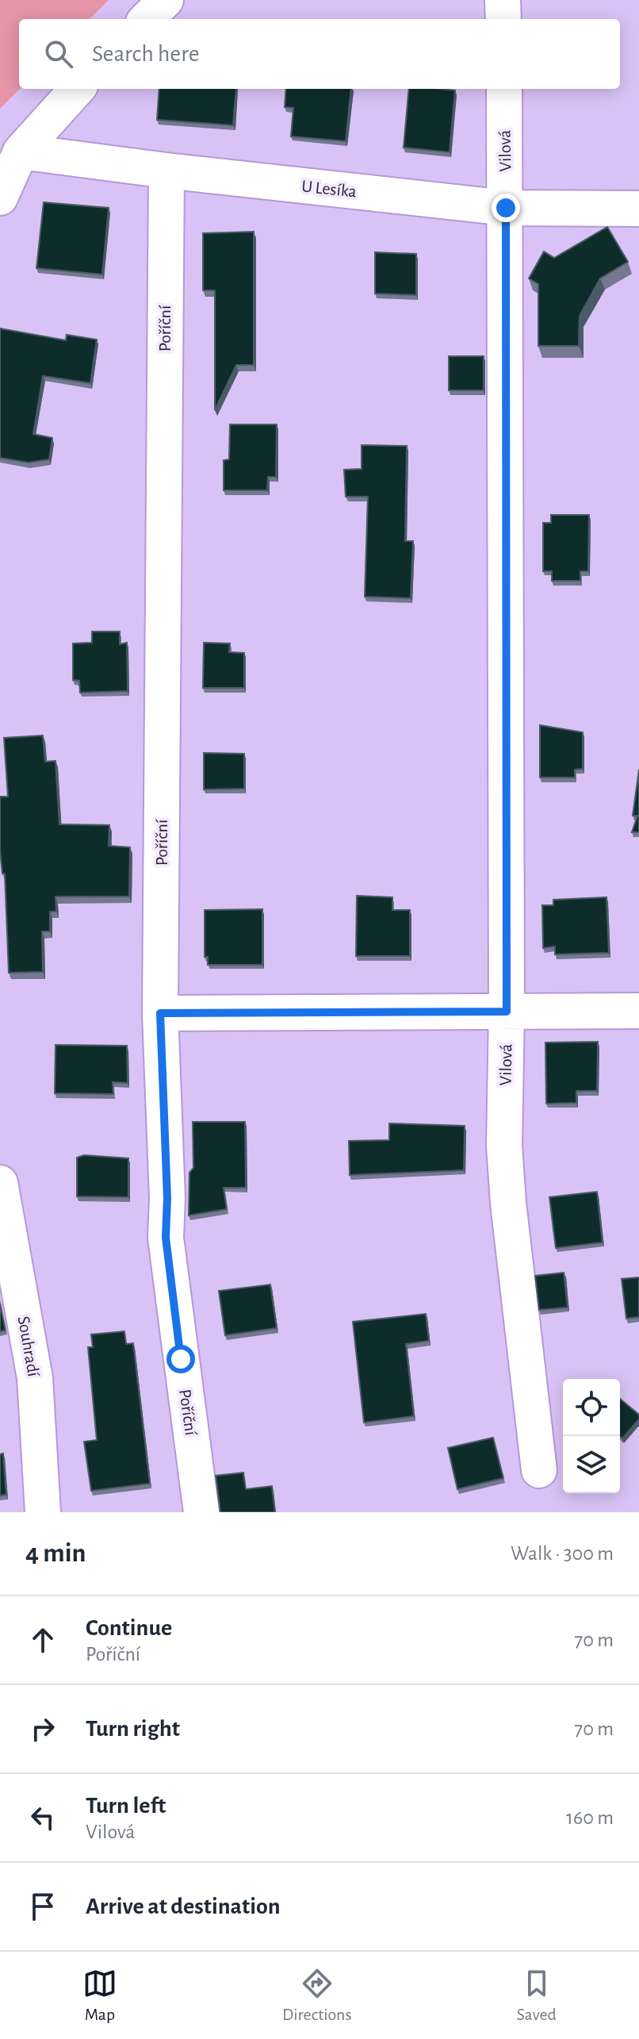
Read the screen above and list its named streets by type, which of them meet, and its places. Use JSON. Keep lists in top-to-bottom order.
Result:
{
  "streets": {
    "street": [
      "Vilová",
      "U Lesíka",
      "Poříční",
      "Souhradí"
    ]
  },
  "crossings": [
    ["Vilová", "U Lesíka"],
    ["U Lesíka", "Poříční"]
  ],
  "page": {
    "search": "Search here",
    "heading": ["4 min", "Walk · 300 m"],
    "list": [
      ["Continue", "Poříční", "70 m"],
      ["Turn right", "70 m"],
      ["Turn left", "Vilová", "160 m"],
      "Arrive at destination"
    ],
    "nav": ["Map", "Directions", "Saved"]
  }
}
